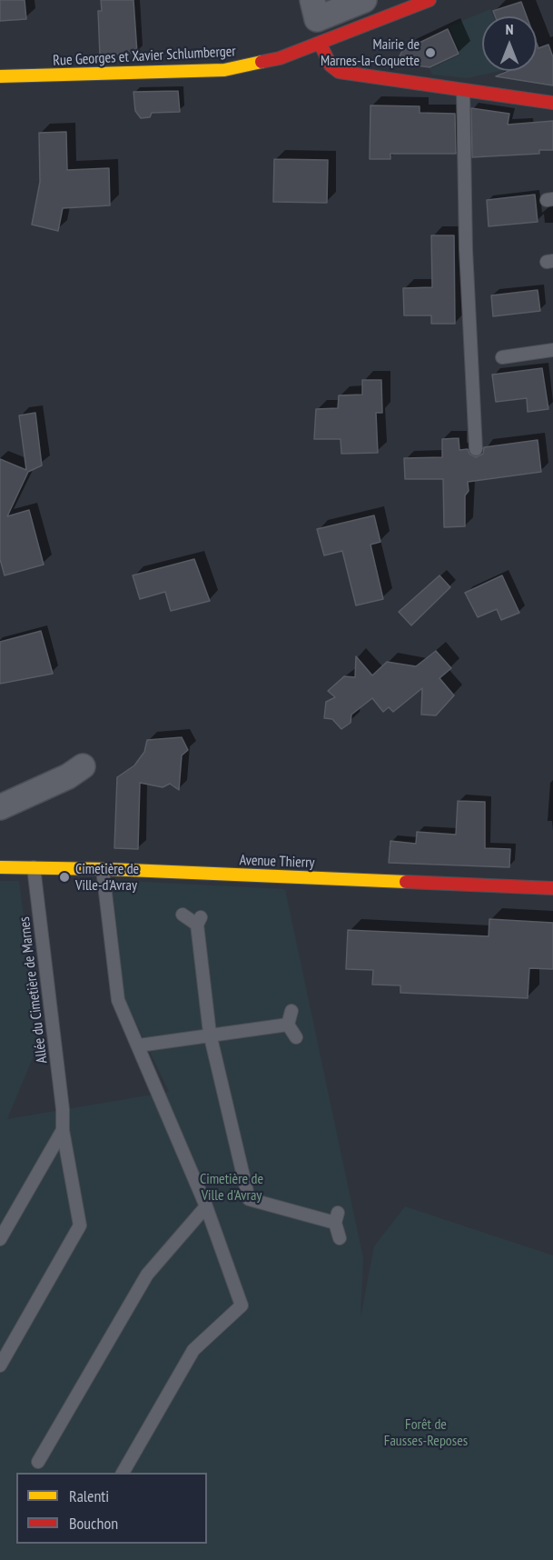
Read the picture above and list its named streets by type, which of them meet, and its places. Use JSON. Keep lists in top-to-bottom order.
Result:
{
  "streets": {
    "street": ["Rue Georges et Xavier Schlumberger", "Avenue Thierry"],
    "lane": ["Allée du Cimetière de Marnes"]
  },
  "crossings": [
    ["Avenue Thierry", "Allée du Cimetière de Marnes"]
  ],
  "parks": ["Cimetière de Ville d'Avray", "Forêt de Fausses-Reposes"],
  "places": ["Mairie de Marnes-la-Coquette", "Cimetière de Ville-d'Avray"],
  "legend": ["Ralenti", "Bouchon"],
  "north": "top"
}
